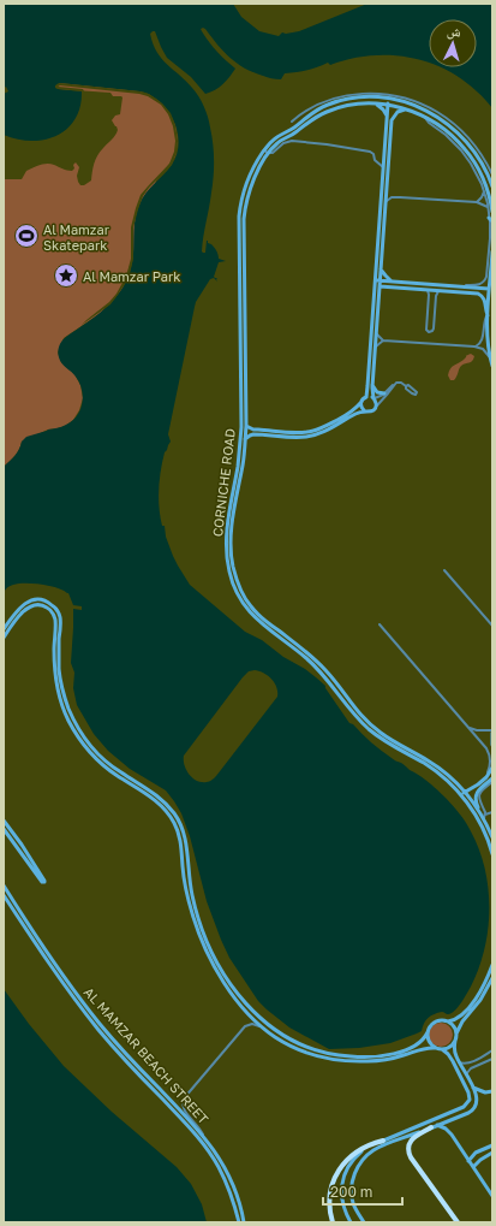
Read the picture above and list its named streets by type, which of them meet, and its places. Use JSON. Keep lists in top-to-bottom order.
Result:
{
  "streets": {
    "street": ["CORNICHE ROAD", "AL MAMZAR BEACH STREET"]
  },
  "places": {
    "sports": ["Al Mamzar Skatepark"],
    "place": ["Al Mamzar Park"]
  },
  "scale_bar": "200 m",
  "north": "top"
}
